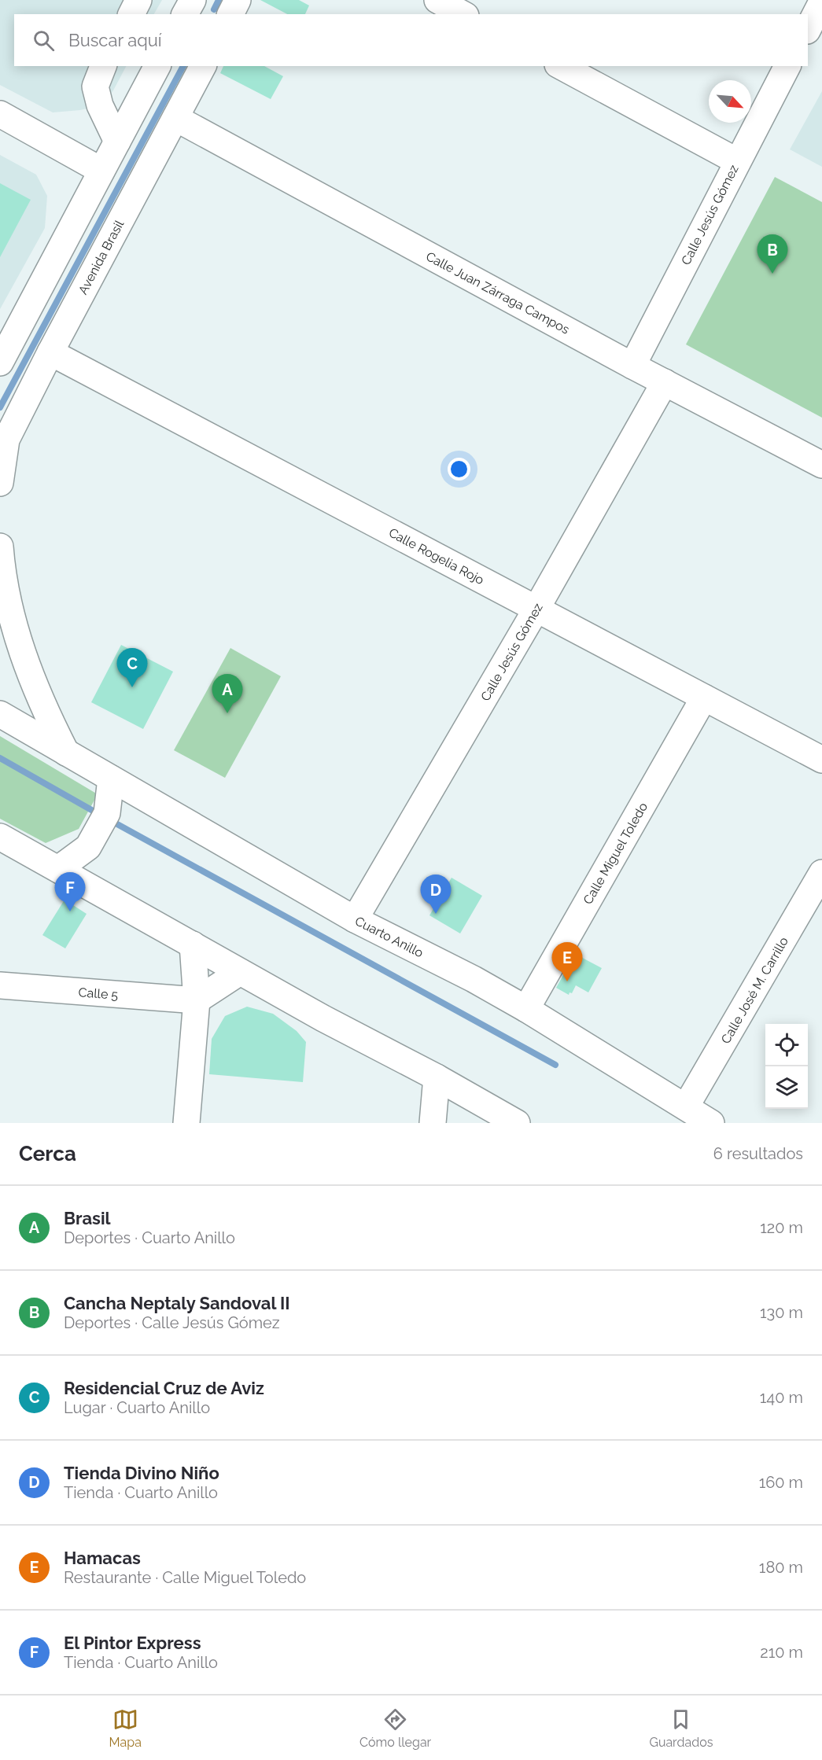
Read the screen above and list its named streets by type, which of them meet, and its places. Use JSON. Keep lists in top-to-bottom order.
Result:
{
  "streets": {
    "main road": [
      "Calle Jesús Gómez",
      "Avenida Brasil",
      "Calle Juan Zárraga Campos",
      "Calle Rogelia Rojo",
      "Calle Miguel Toledo",
      "Cuarto Anillo",
      "Calle José M. Carrillo",
      "Calle 5"
    ]
  },
  "crossings": [
    ["Calle Jesús Gómez", "Calle Juan Zárraga Campos"],
    ["Calle Jesús Gómez", "Calle Rogelia Rojo"],
    ["Calle Jesús Gómez", "Cuarto Anillo"],
    ["Avenida Brasil", "Calle Juan Zárraga Campos"],
    ["Avenida Brasil", "Calle Rogelia Rojo"],
    ["Calle Rogelia Rojo", "Calle Miguel Toledo"],
    ["Calle Miguel Toledo", "Cuarto Anillo"],
    ["Cuarto Anillo", "Calle José M. Carrillo"]
  ],
  "north": "bottom right",
  "page": {
    "search": "Buscar aquí",
    "pins": [
      "B",
      "C",
      "A",
      "F",
      "D",
      "E"
    ],
    "heading": ["Cerca", "6 resultados"],
    "list": [
      {
        "mark": "A",
        "name": "Brasil",
        "note": "Deportes · Cuarto Anillo",
        "value": "120 m"
      },
      {
        "mark": "B",
        "name": "Cancha Neptaly Sandoval II",
        "note": "Deportes · Calle Jesús Gómez",
        "value": "130 m"
      },
      {
        "mark": "C",
        "name": "Residencial Cruz de Aviz",
        "note": "Lugar · Cuarto Anillo",
        "value": "140 m"
      },
      {
        "mark": "D",
        "name": "Tienda Divino Niño",
        "note": "Tienda · Cuarto Anillo",
        "value": "160 m"
      },
      {
        "mark": "E",
        "name": "Hamacas",
        "note": "Restaurante · Calle Miguel Toledo",
        "value": "180 m"
      },
      {
        "mark": "F",
        "name": "El Pintor Express",
        "note": "Tienda · Cuarto Anillo",
        "value": "210 m"
      }
    ],
    "nav": ["Mapa", "Cómo llegar", "Guardados"]
  }
}
